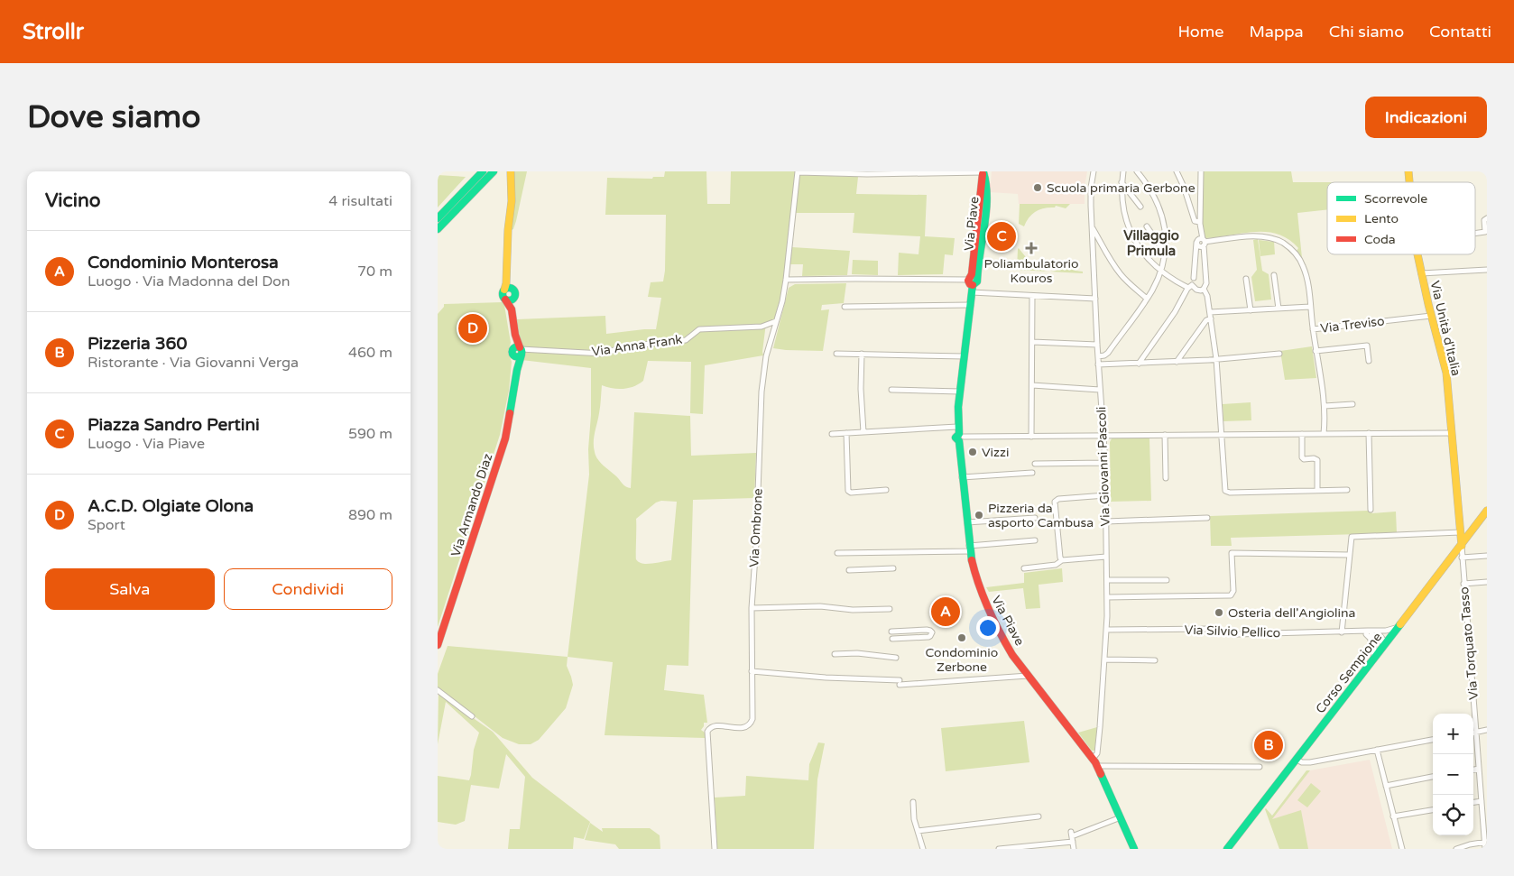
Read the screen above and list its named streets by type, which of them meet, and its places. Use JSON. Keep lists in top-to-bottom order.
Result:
{
  "streets": {
    "main road": [
      "Via Piave",
      "Via Unità d'Italia",
      "Via Armando Diaz",
      "Corso Sempione"
    ],
    "street": [
      "Via Treviso",
      "Via Anna Frank",
      "Via Giovanni Pascoli",
      "Via Ombrone",
      "Via Silvio Pellico",
      "Via Torquato Tasso"
    ]
  },
  "crossings": [
    ["Via Piave", "Via Giovanni Pascoli"],
    ["Via Treviso", "Via Unità d'Italia"],
    ["Via Unità d'Italia", "Via Torquato Tasso"],
    ["Via Unità d'Italia", "Corso Sempione"],
    ["Via Anna Frank", "Via Armando Diaz"],
    ["Via Anna Frank", "Via Ombrone"],
    ["Via Giovanni Pascoli", "Via Silvio Pellico"],
    ["Via Silvio Pellico", "Corso Sempione"],
    ["Via Torquato Tasso", "Corso Sempione"]
  ],
  "districts": ["Villaggio Primula"],
  "places": {
    "other": [
      "Scuola primaria Gerbone",
      "Vizzi",
      "Pizzeria da asporto Cambusa",
      "Osteria dell'Angiolina",
      "Condominio Zerbone"
    ],
    "health": ["Poliambulatorio Kouros"]
  },
  "legend": ["Scorrevole", "Lento", "Coda"],
  "page": {
    "header": "Strollr",
    "nav": [
      "Home",
      "Mappa",
      "Chi siamo",
      "Contatti"
    ],
    "buttons": [
      "Indicazioni",
      ["Salva", "Condividi"]
    ],
    "title": "Dove siamo",
    "heading": ["Vicino", "4 risultati"],
    "pins": [
      "C",
      "D",
      "A",
      "B"
    ],
    "list": [
      {
        "mark": "A",
        "name": "Condominio Monterosa",
        "note": "Luogo · Via Madonna del Don",
        "value": "70 m"
      },
      {
        "mark": "B",
        "name": "Pizzeria 360",
        "note": "Ristorante · Via Giovanni Verga",
        "value": "460 m"
      },
      {
        "mark": "C",
        "name": "Piazza Sandro Pertini",
        "note": "Luogo · Via Piave",
        "value": "590 m"
      },
      {
        "mark": "D",
        "name": "A.C.D. Olgiate Olona",
        "note": "Sport",
        "value": "890 m"
      }
    ],
    "map_buttons": ["+", "−"]
  }
}
